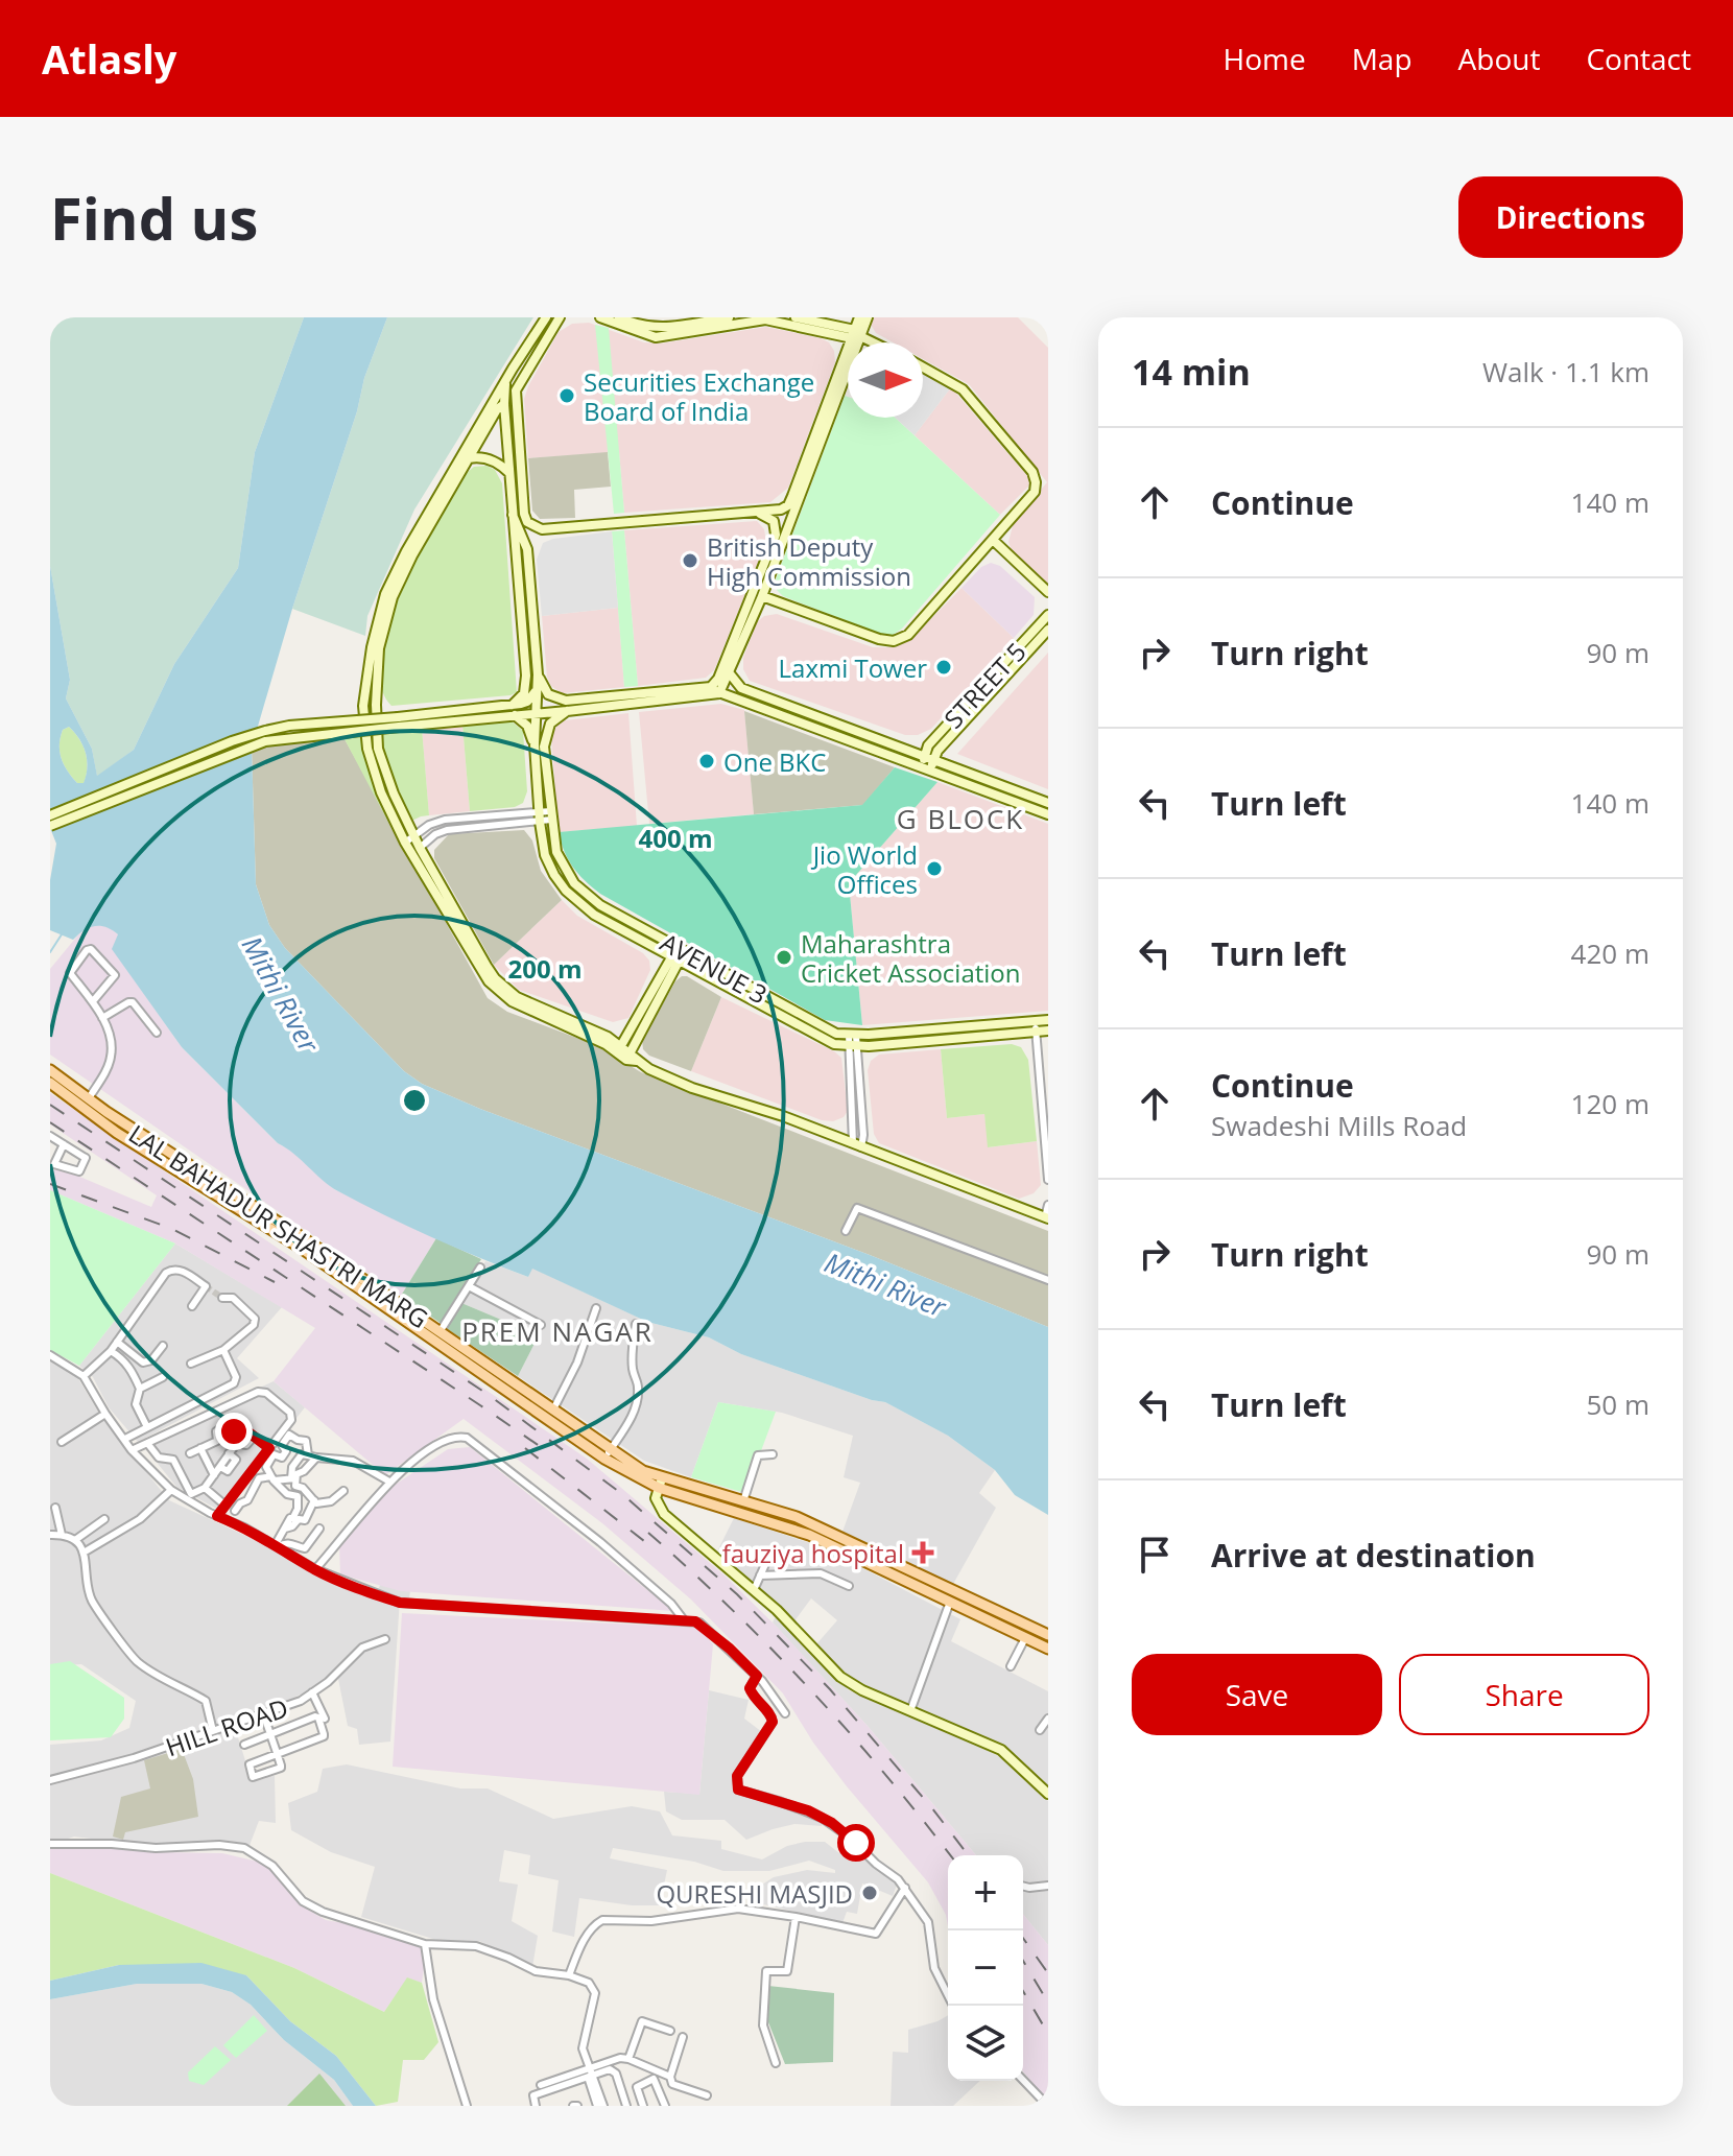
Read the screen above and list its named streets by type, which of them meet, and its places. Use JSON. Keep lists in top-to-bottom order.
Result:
{
  "streets": {
    "main road": ["LAL BAHADUR SHASTRI MARG"],
    "street": ["STREET 5", "AVENUE 3", "HILL ROAD"]
  },
  "districts": ["G BLOCK", "PREM NAGAR"],
  "water": ["Mithi River"],
  "places": {
    "other": [
      "Securities Exchange Board of India",
      "British Deputy High Commission",
      "Laxmi Tower",
      "One BKC",
      "Jio World Offices",
      "Maharashtra Cricket Association",
      "QURESHI MASJID"
    ],
    "health": ["fauziya hospital"]
  },
  "north": "right",
  "page": {
    "header": "Atlasly",
    "nav": [
      "Home",
      "Map",
      "About",
      "Contact"
    ],
    "buttons": [
      "Directions",
      ["Save", "Share"]
    ],
    "title": "Find us",
    "heading": ["14 min", "Walk · 1.1 km"],
    "list": [
      ["Continue", "140 m"],
      ["Turn right", "90 m"],
      ["Turn left", "140 m"],
      ["Turn left", "420 m"],
      ["Continue", "Swadeshi Mills Road", "120 m"],
      ["Turn right", "90 m"],
      ["Turn left", "50 m"],
      "Arrive at destination"
    ],
    "map_buttons": ["+", "−"]
  },
  "rings": ["400 m", "200 m"]
}
